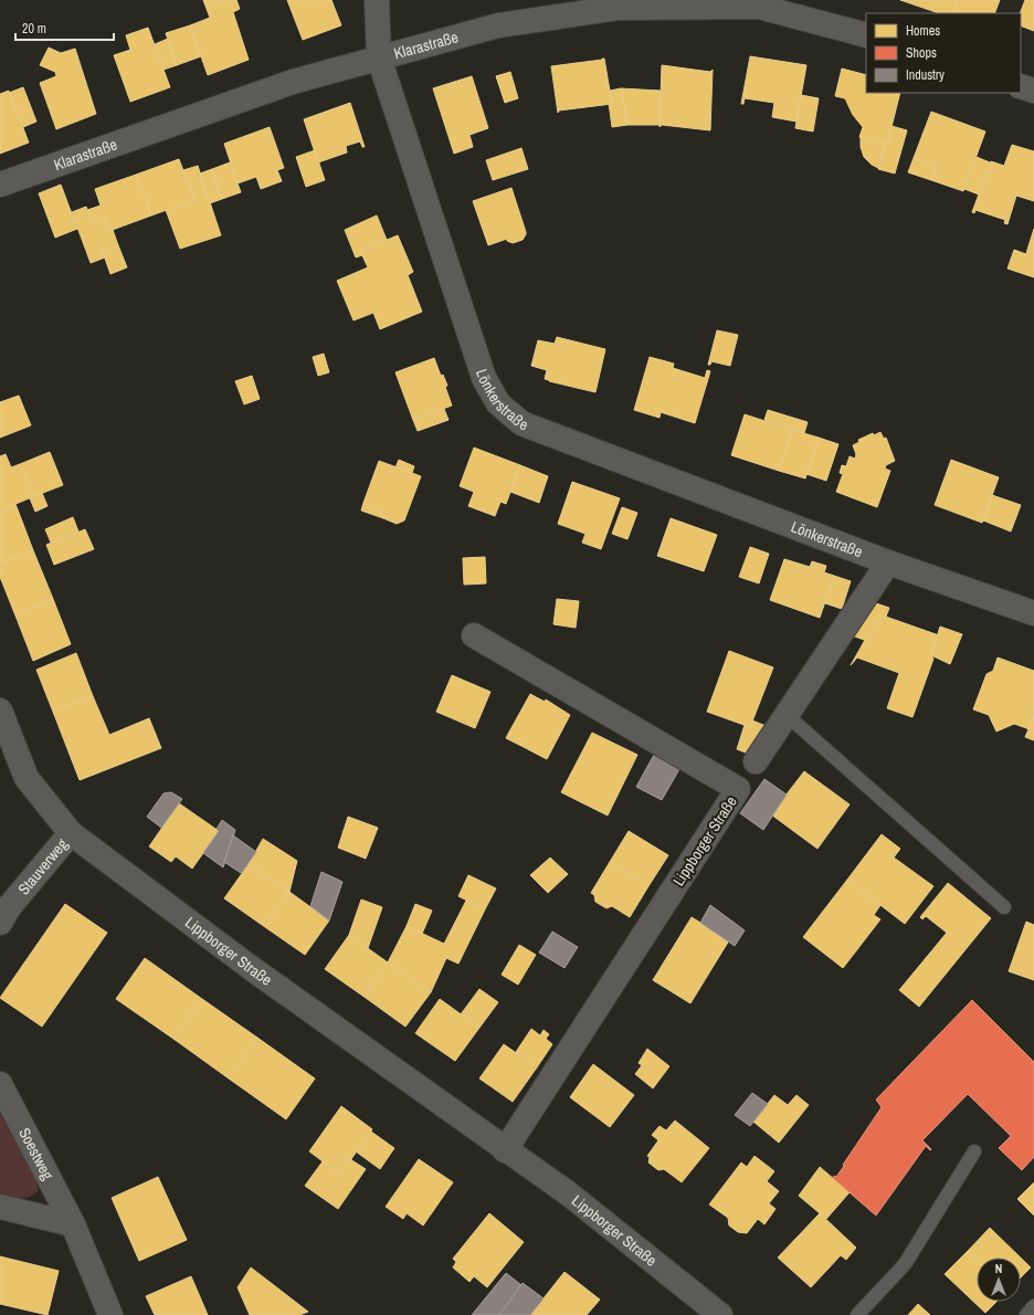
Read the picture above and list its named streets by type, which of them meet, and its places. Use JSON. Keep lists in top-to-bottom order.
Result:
{
  "streets": {
    "street": [
      "Klarastraße",
      "Lönkerstraße",
      "Lippborger Straße",
      "Stauverweg",
      "Soestweg"
    ]
  },
  "crossings": [
    ["Klarastraße", "Lönkerstraße"],
    ["Lippborger Straße", "Stauverweg"]
  ],
  "legend": ["Homes", "Shops", "Industry"],
  "scale_bar": "20 m",
  "north": "top"
}
